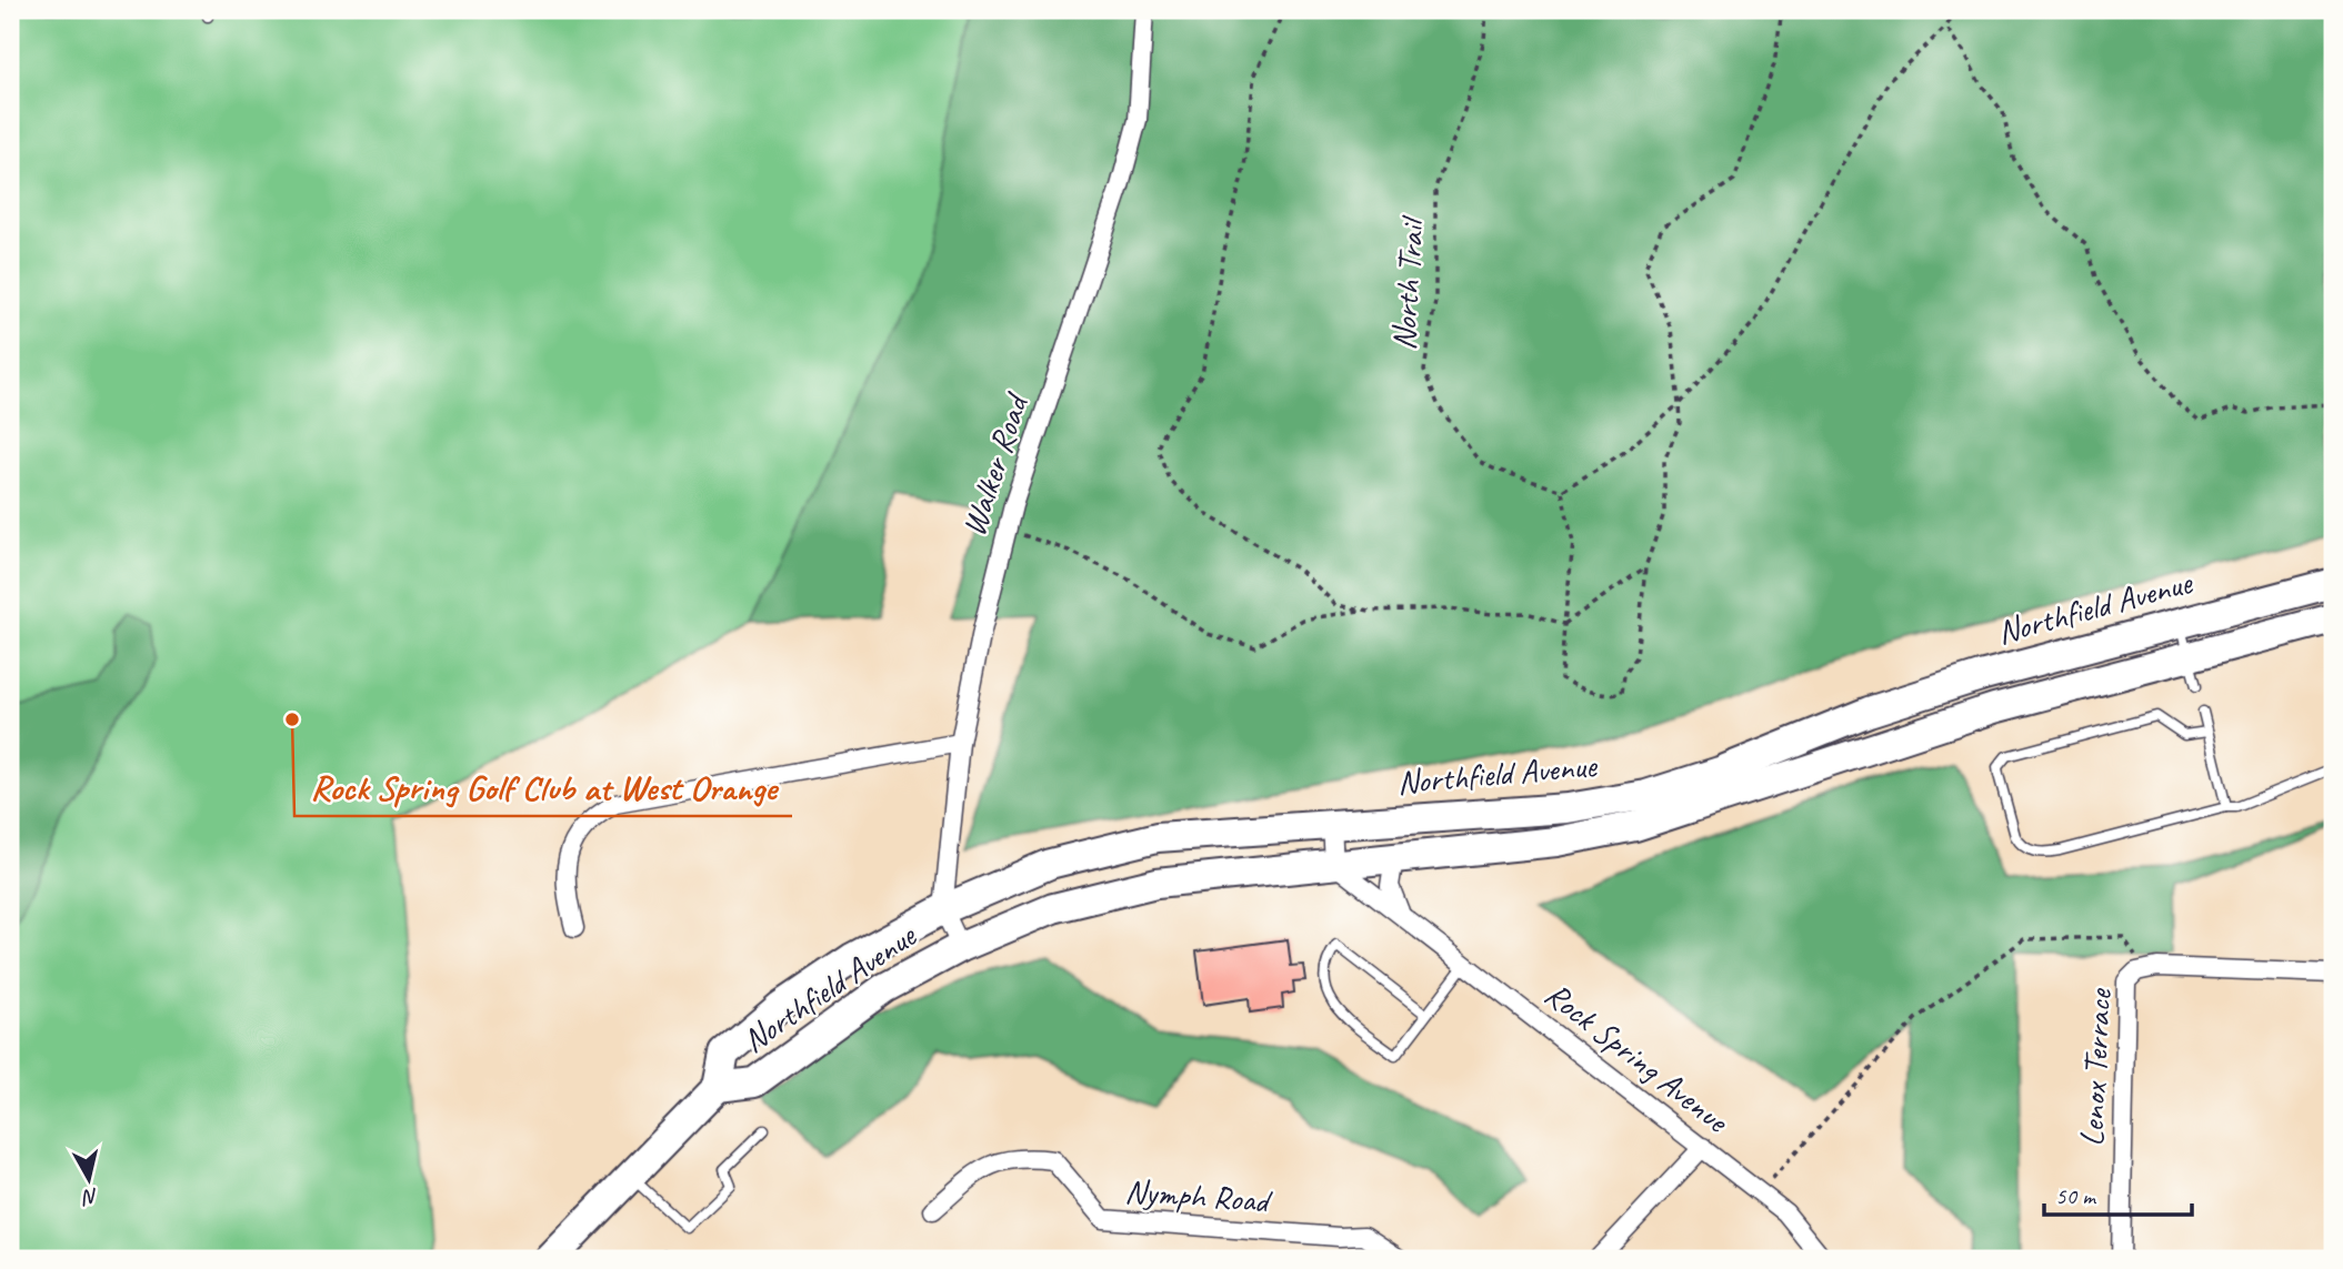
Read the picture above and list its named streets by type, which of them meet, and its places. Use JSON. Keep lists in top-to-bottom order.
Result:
{
  "streets": {
    "main road": ["Northfield Avenue"],
    "street": [
      "Walker Road",
      "Rock Spring Avenue",
      "Lenox Terrace",
      "Nymph Road"
    ],
    "path": ["North Trail"]
  },
  "crossings": [
    ["Walker Road", "Northfield Avenue"],
    ["Northfield Avenue", "Rock Spring Avenue"]
  ],
  "places": ["Rock Spring Golf Club at West Orange"],
  "scale_bar": "50 m",
  "north": "bottom"
}
